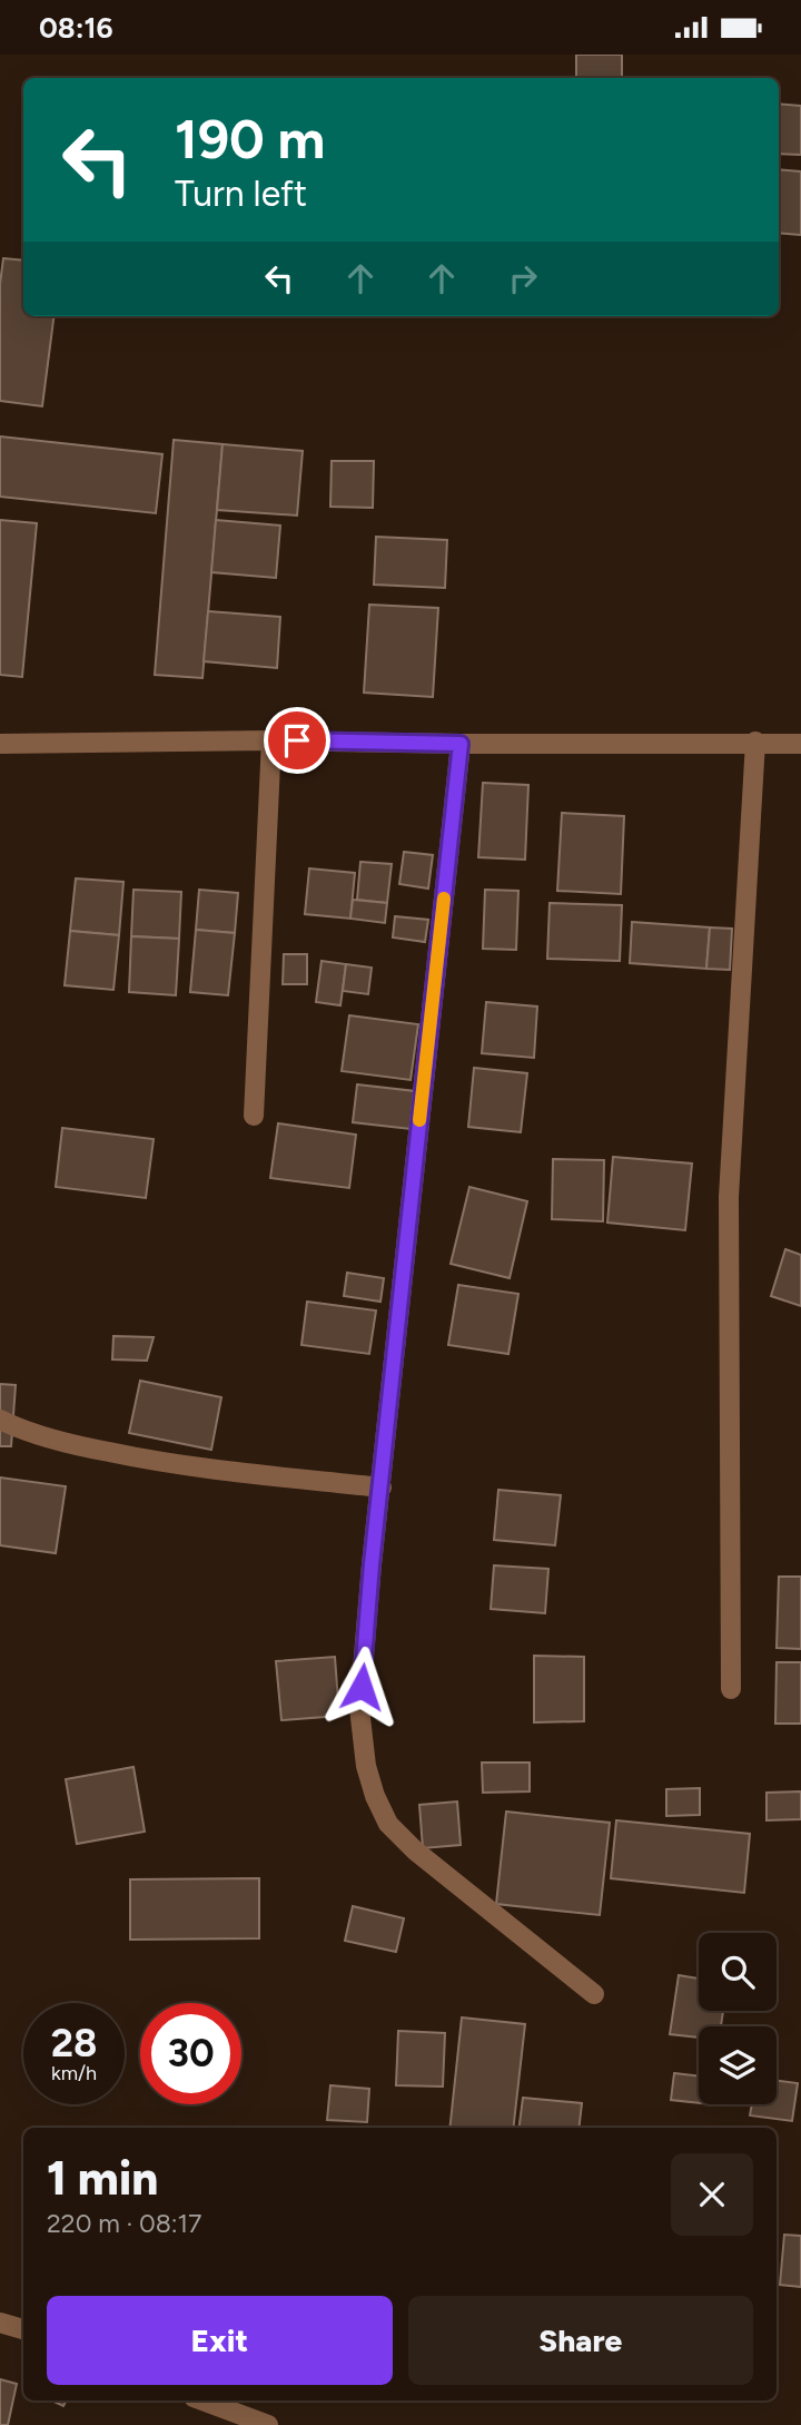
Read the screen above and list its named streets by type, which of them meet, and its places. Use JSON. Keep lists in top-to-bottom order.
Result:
{
  "page": {
    "status": "08:16",
    "turn": ["190 m", "Turn left"],
    "speed": "28 km/h",
    "limit": "30",
    "heading": ["1 min", "220 m · 08:17"],
    "buttons": ["Exit", "Share"]
  }
}
